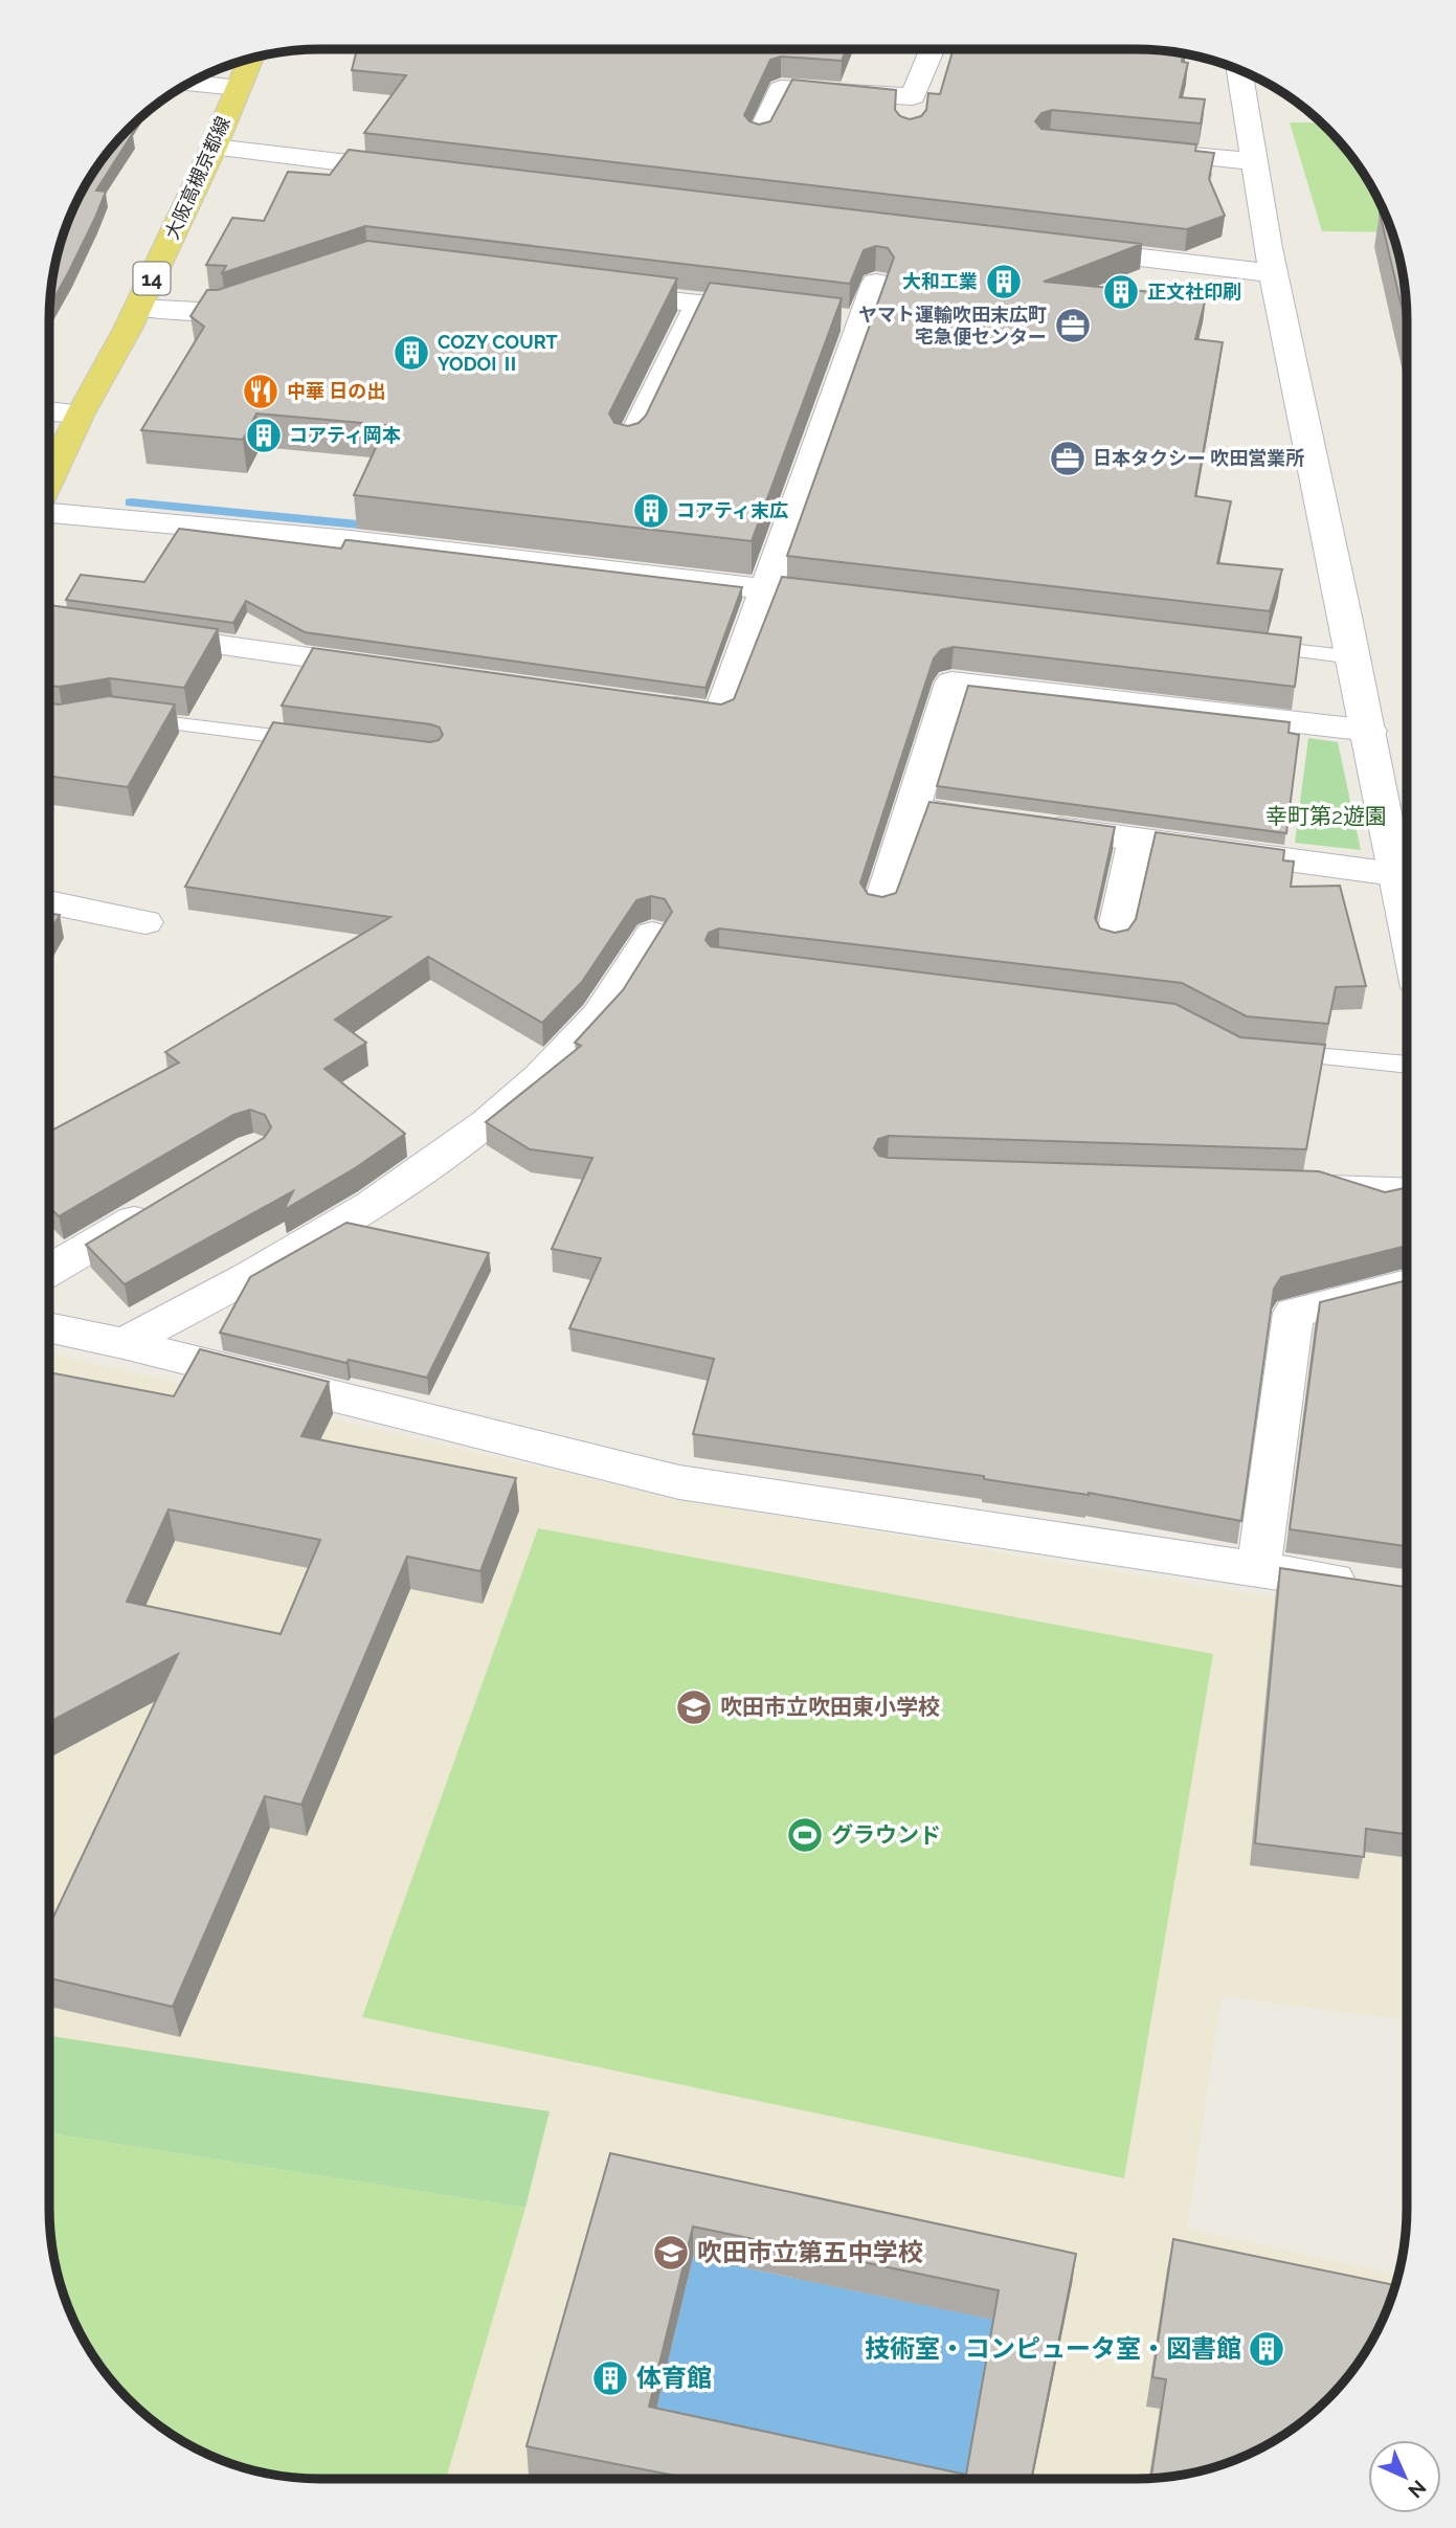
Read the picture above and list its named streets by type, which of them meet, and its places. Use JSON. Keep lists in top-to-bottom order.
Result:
{
  "streets": {
    "main road": ["大阪高槻京都線", "14"]
  },
  "parks": ["幸町第2遊園"],
  "places": {
    "building": [
      "大和工業",
      "正文社印刷",
      "COZY COURT YODOI Ⅱ",
      "コアティ岡本",
      "コアティ末広",
      "技術室・コンピュータ室・図書館",
      "体育館"
    ],
    "office": ["ヤマト運輸吹田末広町 宅急便センター", "日本タクシー 吹田営業所"],
    "restaurant": ["中華 日の出"],
    "school or university": ["吹田市立吹田東小学校", "吹田市立第五中学校"],
    "sports": ["グラウンド"]
  },
  "north": "bottom right"
}
